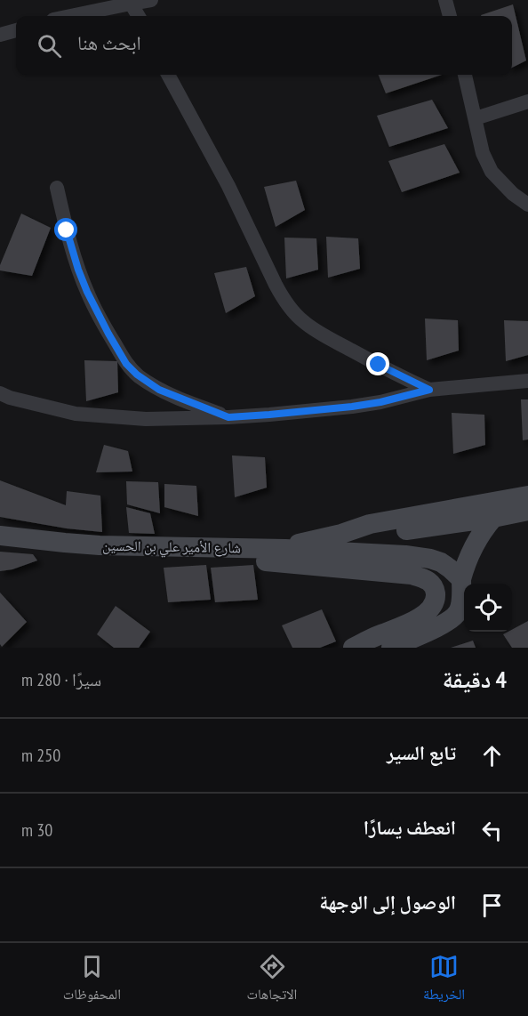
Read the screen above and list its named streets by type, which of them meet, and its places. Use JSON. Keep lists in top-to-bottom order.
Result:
{
  "streets": {
    "street": ["شارع الأمير علي بن الحسين"]
  },
  "page": {
    "search": "ابحث هنا",
    "heading": ["4 دقيقة", "سيرًا · 280 m"],
    "list": [
      ["تابع السير", "250 m"],
      ["انعطف يسارًا", "30 m"],
      "الوصول إلى الوجهة"
    ],
    "nav": ["الخريطة", "الاتجاهات", "المحفوظات"]
  }
}
